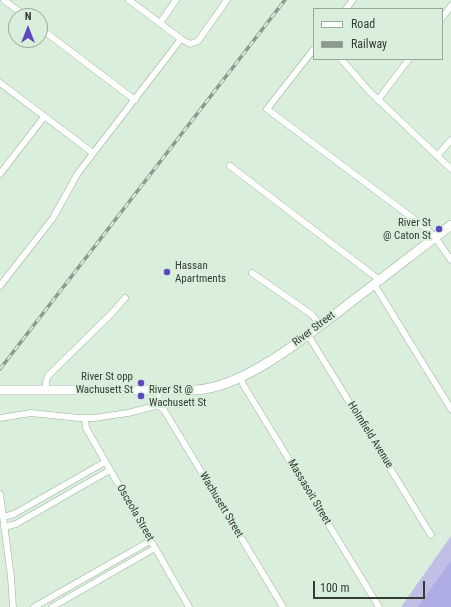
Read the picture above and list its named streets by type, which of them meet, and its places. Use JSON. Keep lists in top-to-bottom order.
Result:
{
  "streets": {
    "main road": ["River Street"],
    "street": [
      "Holmfield Avenue",
      "Massasoit Street",
      "Wachusett Street",
      "Osceola Street"
    ]
  },
  "crossings": [
    ["River Street", "Holmfield Avenue"],
    ["River Street", "Massasoit Street"]
  ],
  "places": [
    "River St @ Caton St",
    "Hassan Apartments",
    "River St opp Wachusett St",
    "River St @ Wachusett St"
  ],
  "legend": ["Road", "Railway"],
  "scale_bar": "100 m",
  "north": "top"
}
